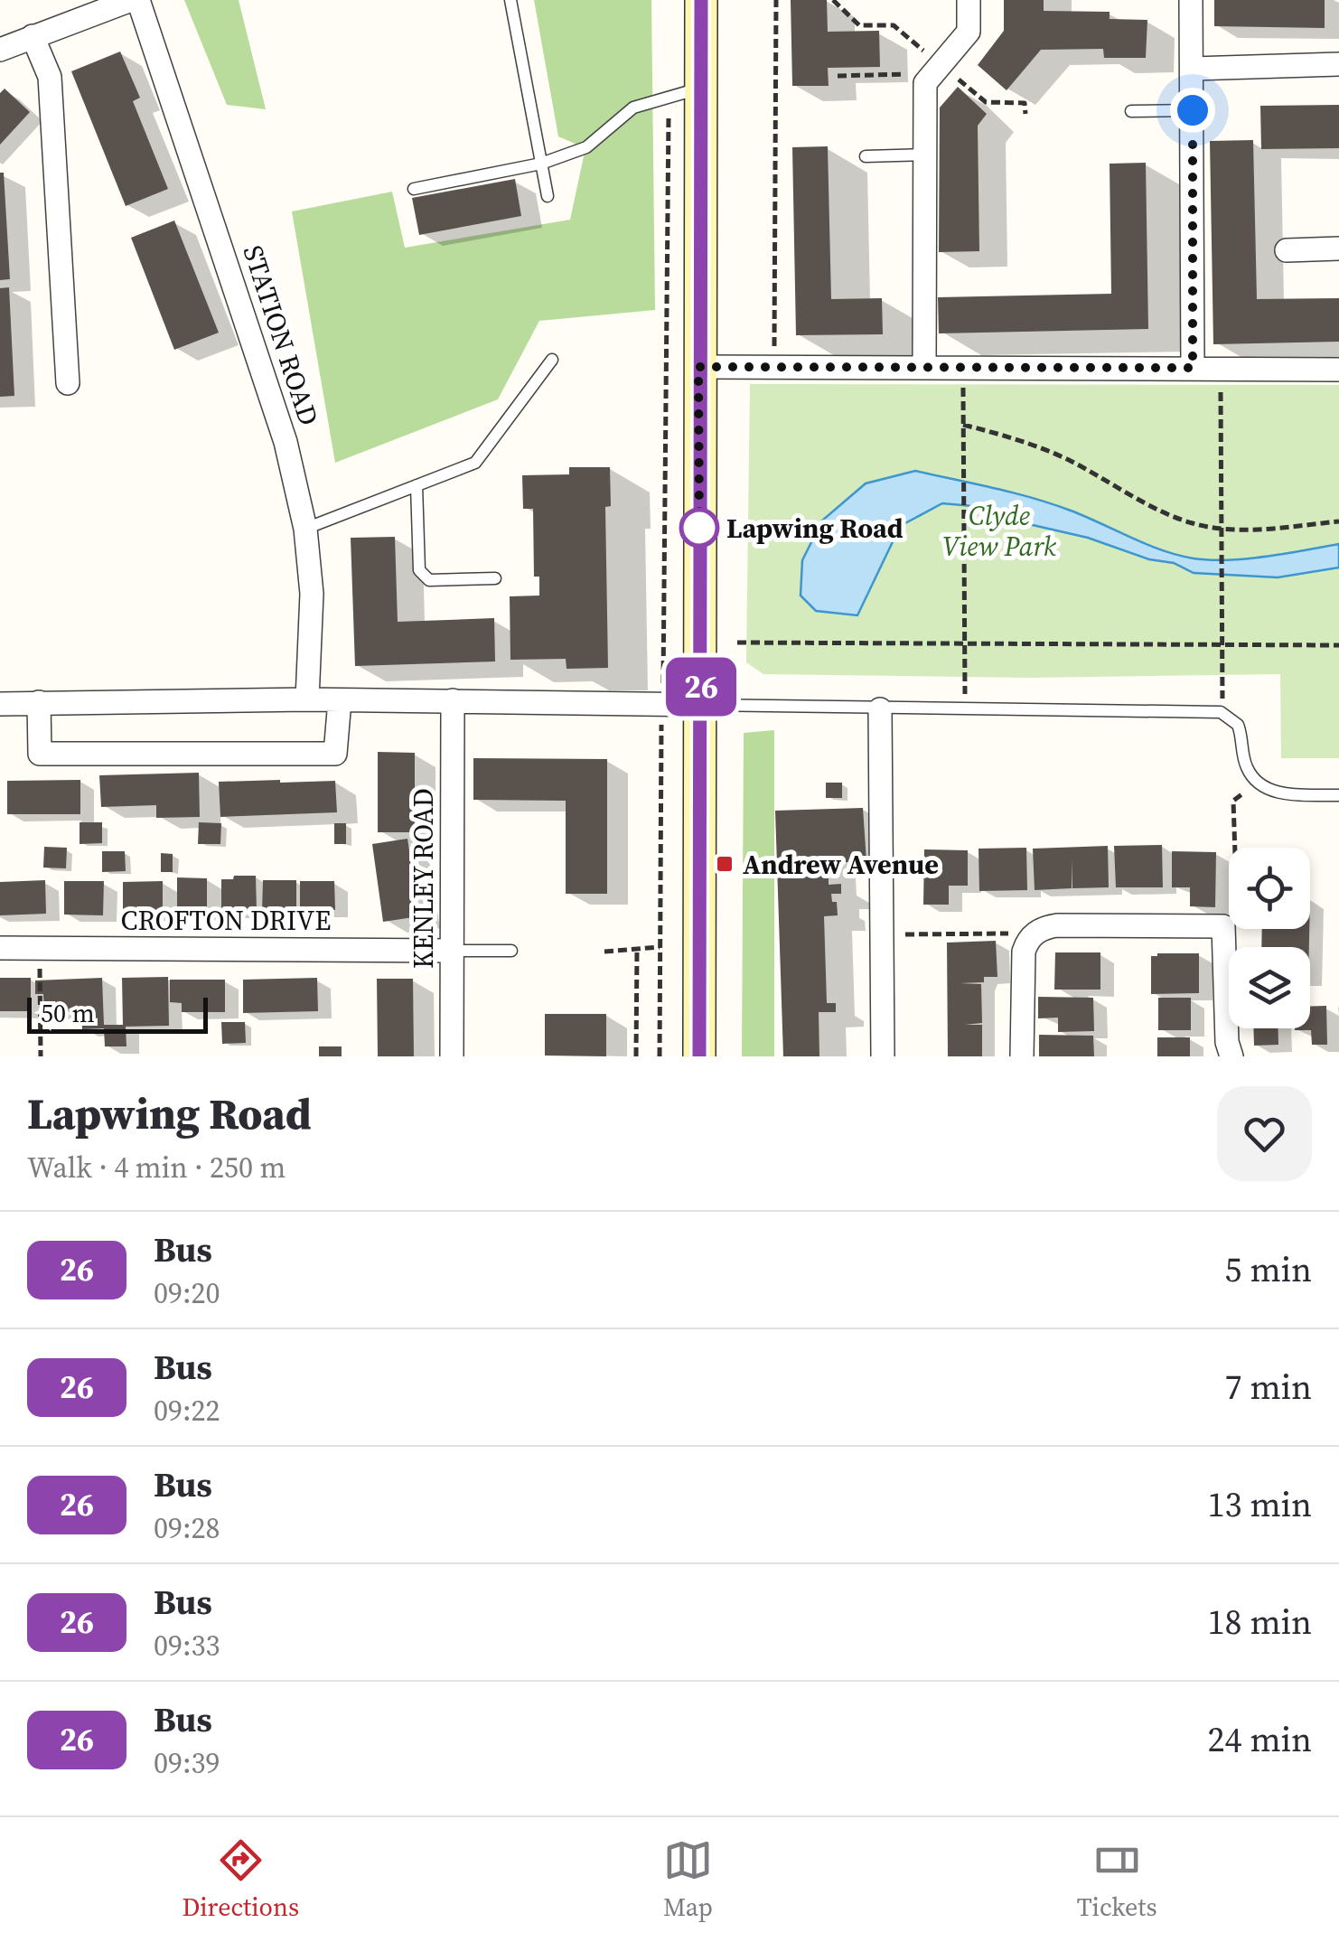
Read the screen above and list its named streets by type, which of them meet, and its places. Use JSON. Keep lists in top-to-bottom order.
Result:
{
  "streets": {
    "street": ["STATION ROAD", "KENLEY ROAD", "CROFTON DRIVE"]
  },
  "crossings": [
    ["KENLEY ROAD", "CROFTON DRIVE"]
  ],
  "parks": ["Clyde View Park"],
  "places": {
    "other": ["Lapwing Road"],
    "transit": ["Andrew Avenue"]
  },
  "lines": ["bus line 26"],
  "scale_bar": "50 m",
  "page": {
    "on_map": "26",
    "scale": "50 m",
    "heading": ["Lapwing Road", "Walk · 4 min · 250 m"],
    "list": [
      {
        "mark": "26",
        "name": "Bus",
        "note": "09:20",
        "value": "5 min"
      },
      {
        "mark": "26",
        "name": "Bus",
        "note": "09:22",
        "value": "7 min"
      },
      {
        "mark": "26",
        "name": "Bus",
        "note": "09:28",
        "value": "13 min"
      },
      {
        "mark": "26",
        "name": "Bus",
        "note": "09:33",
        "value": "18 min"
      },
      {
        "mark": "26",
        "name": "Bus",
        "note": "09:39",
        "value": "24 min"
      }
    ],
    "tabs": ["Directions", "Map", "Tickets"]
  }
}
